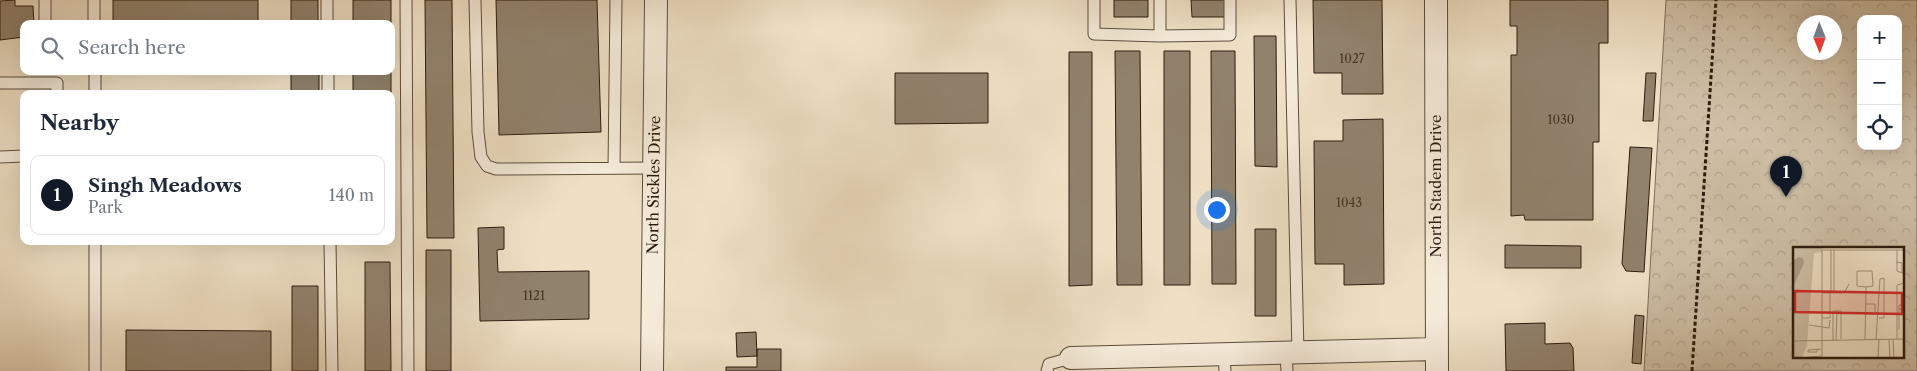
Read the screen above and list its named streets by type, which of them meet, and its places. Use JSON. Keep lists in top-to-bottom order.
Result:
{
  "streets": {
    "street": ["North Sickles Drive", "North Stadem Drive"]
  },
  "house_numbers": [
    "1027",
    "1030",
    "1043",
    "1121"
  ],
  "north": "bottom",
  "page": {
    "map_buttons": ["+", "−"],
    "search": "Search here",
    "heading": "Nearby",
    "list": [
      {
        "mark": "1",
        "name": "Singh Meadows",
        "note": "Park",
        "value": "140 m"
      }
    ],
    "pins": "1"
  }
}
